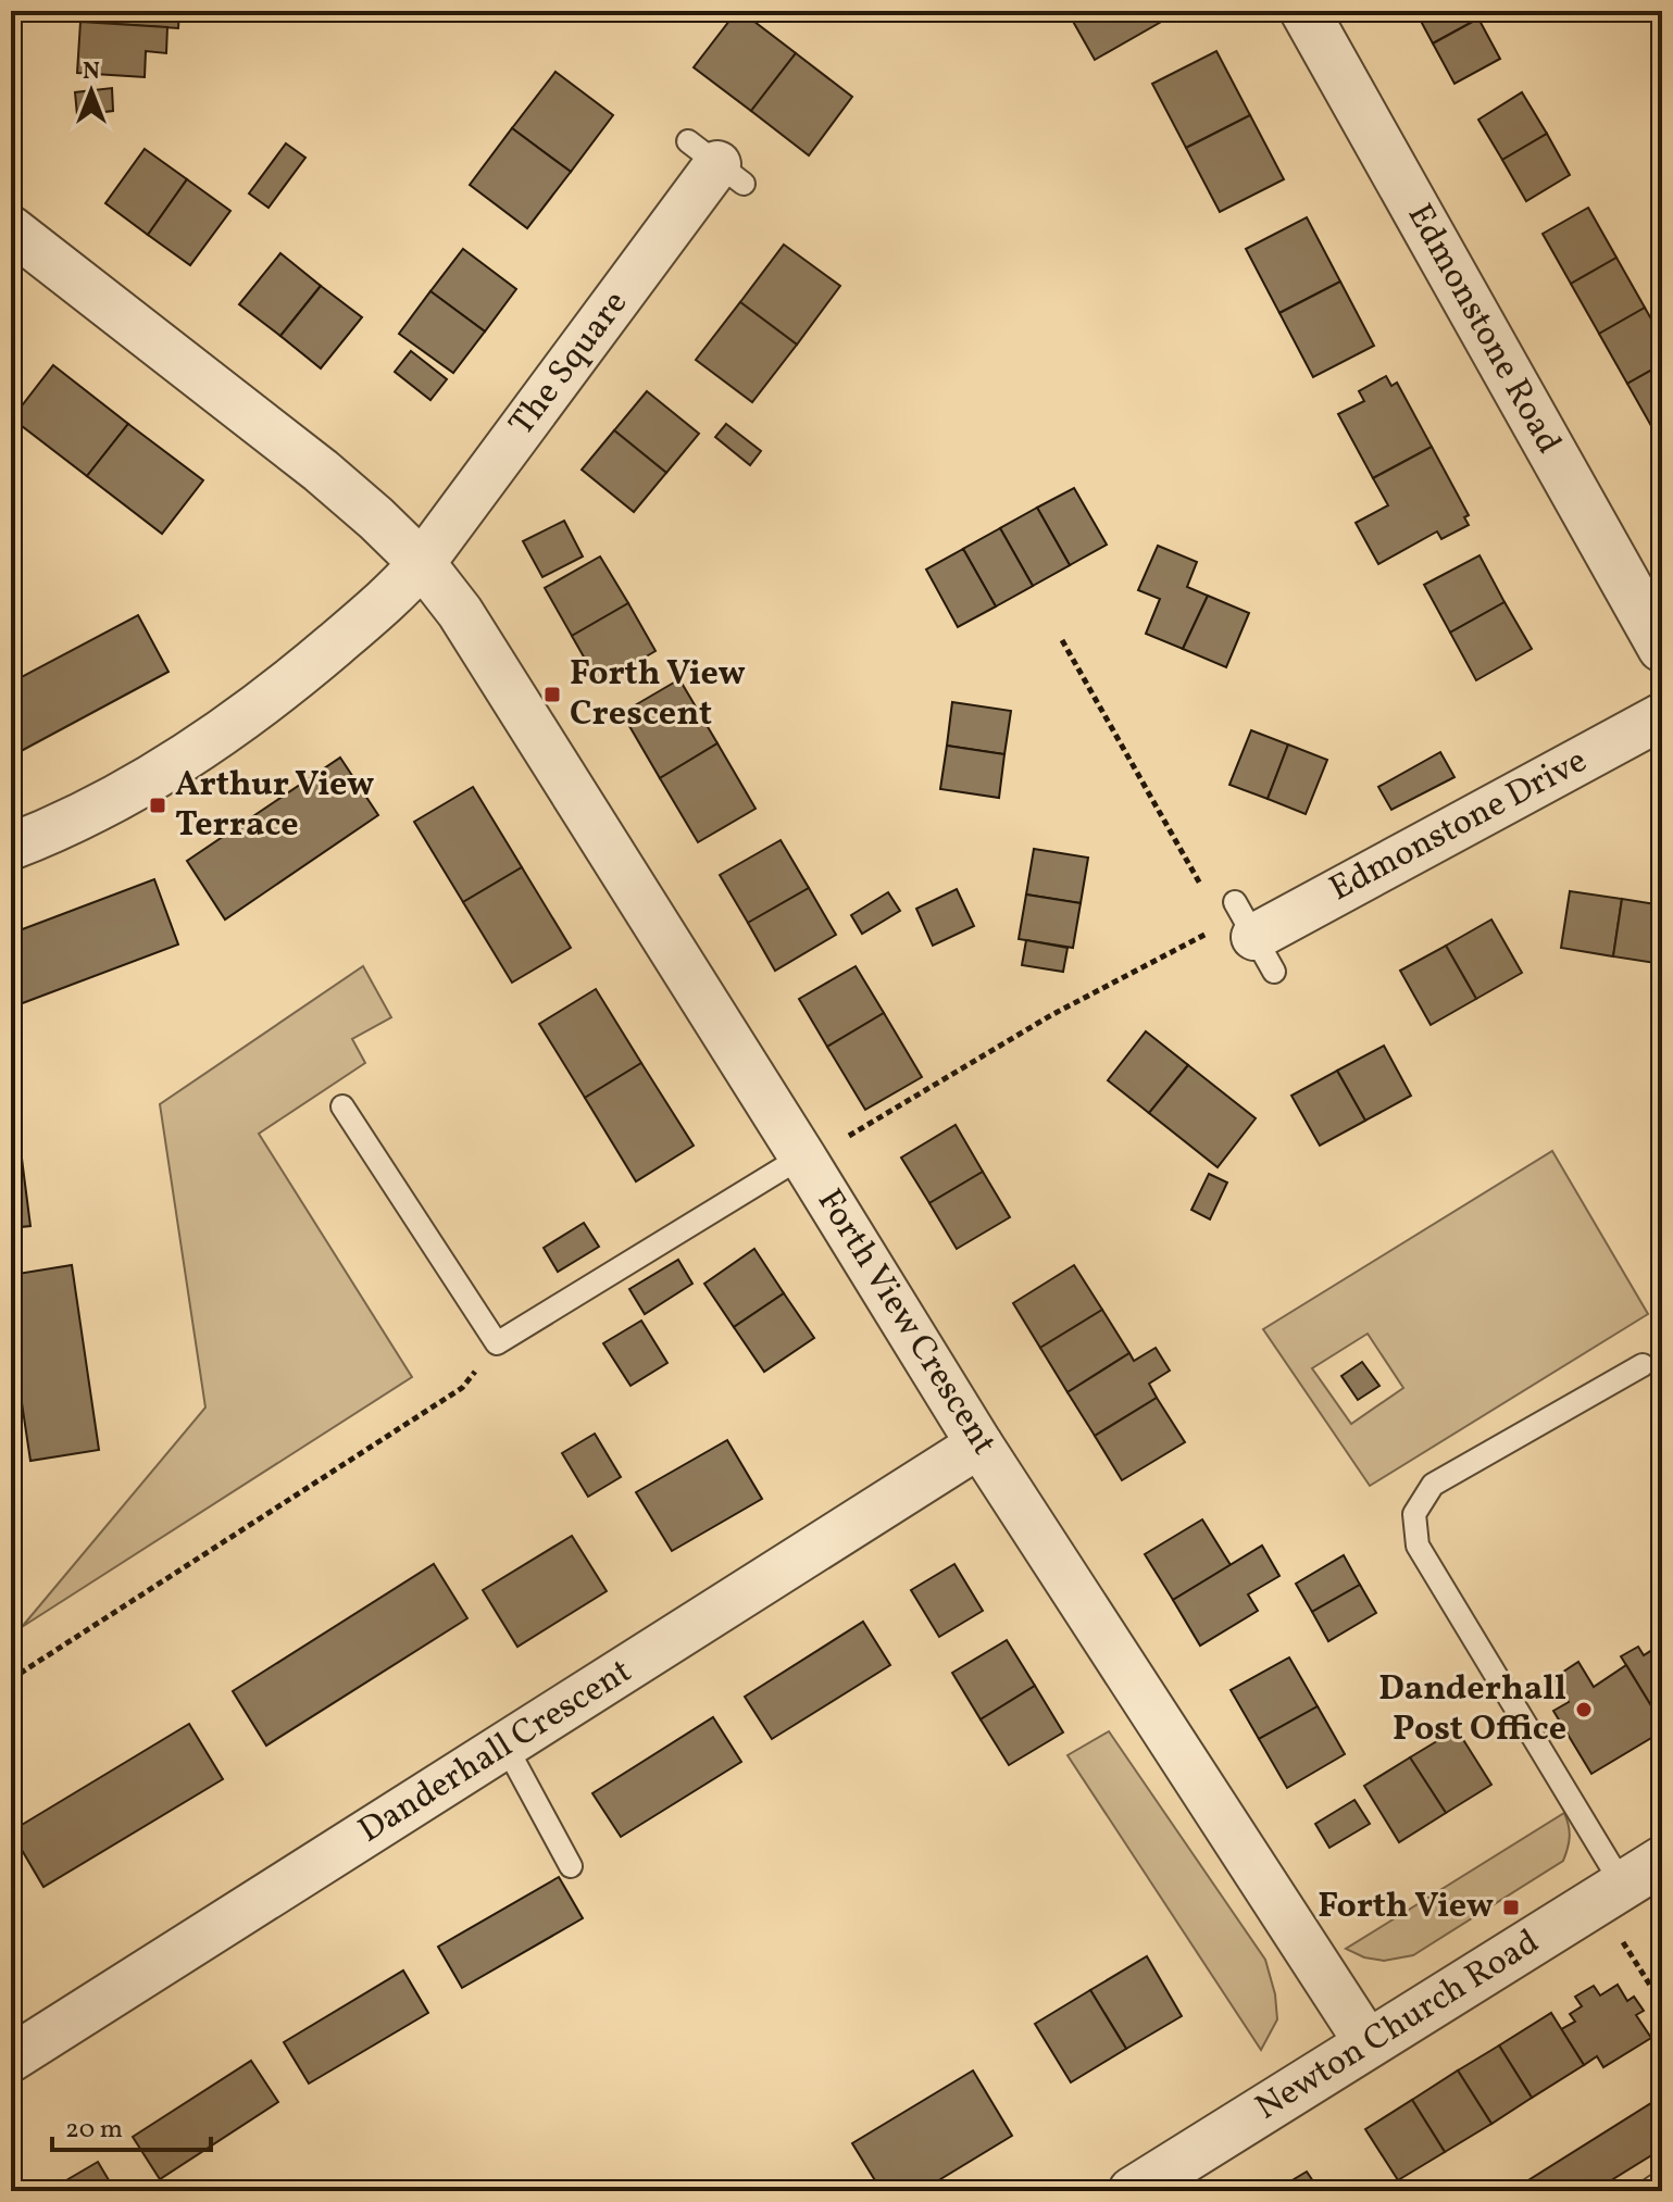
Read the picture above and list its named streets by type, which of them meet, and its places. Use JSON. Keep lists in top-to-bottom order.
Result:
{
  "streets": {
    "street": [
      "Edmonstone Road",
      "The Square",
      "Edmonstone Drive",
      "Forth View Crescent",
      "Danderhall Crescent",
      "Newton Church Road"
    ]
  },
  "crossings": [
    ["The Square", "Forth View Crescent"],
    ["Forth View Crescent", "Danderhall Crescent"],
    ["Forth View Crescent", "Newton Church Road"]
  ],
  "places": {
    "transit": ["Forth View Crescent", "Arthur View Terrace", "Forth View"],
    "other": ["Danderhall Post Office"]
  },
  "scale_bar": "20 m",
  "north": "top"
}
